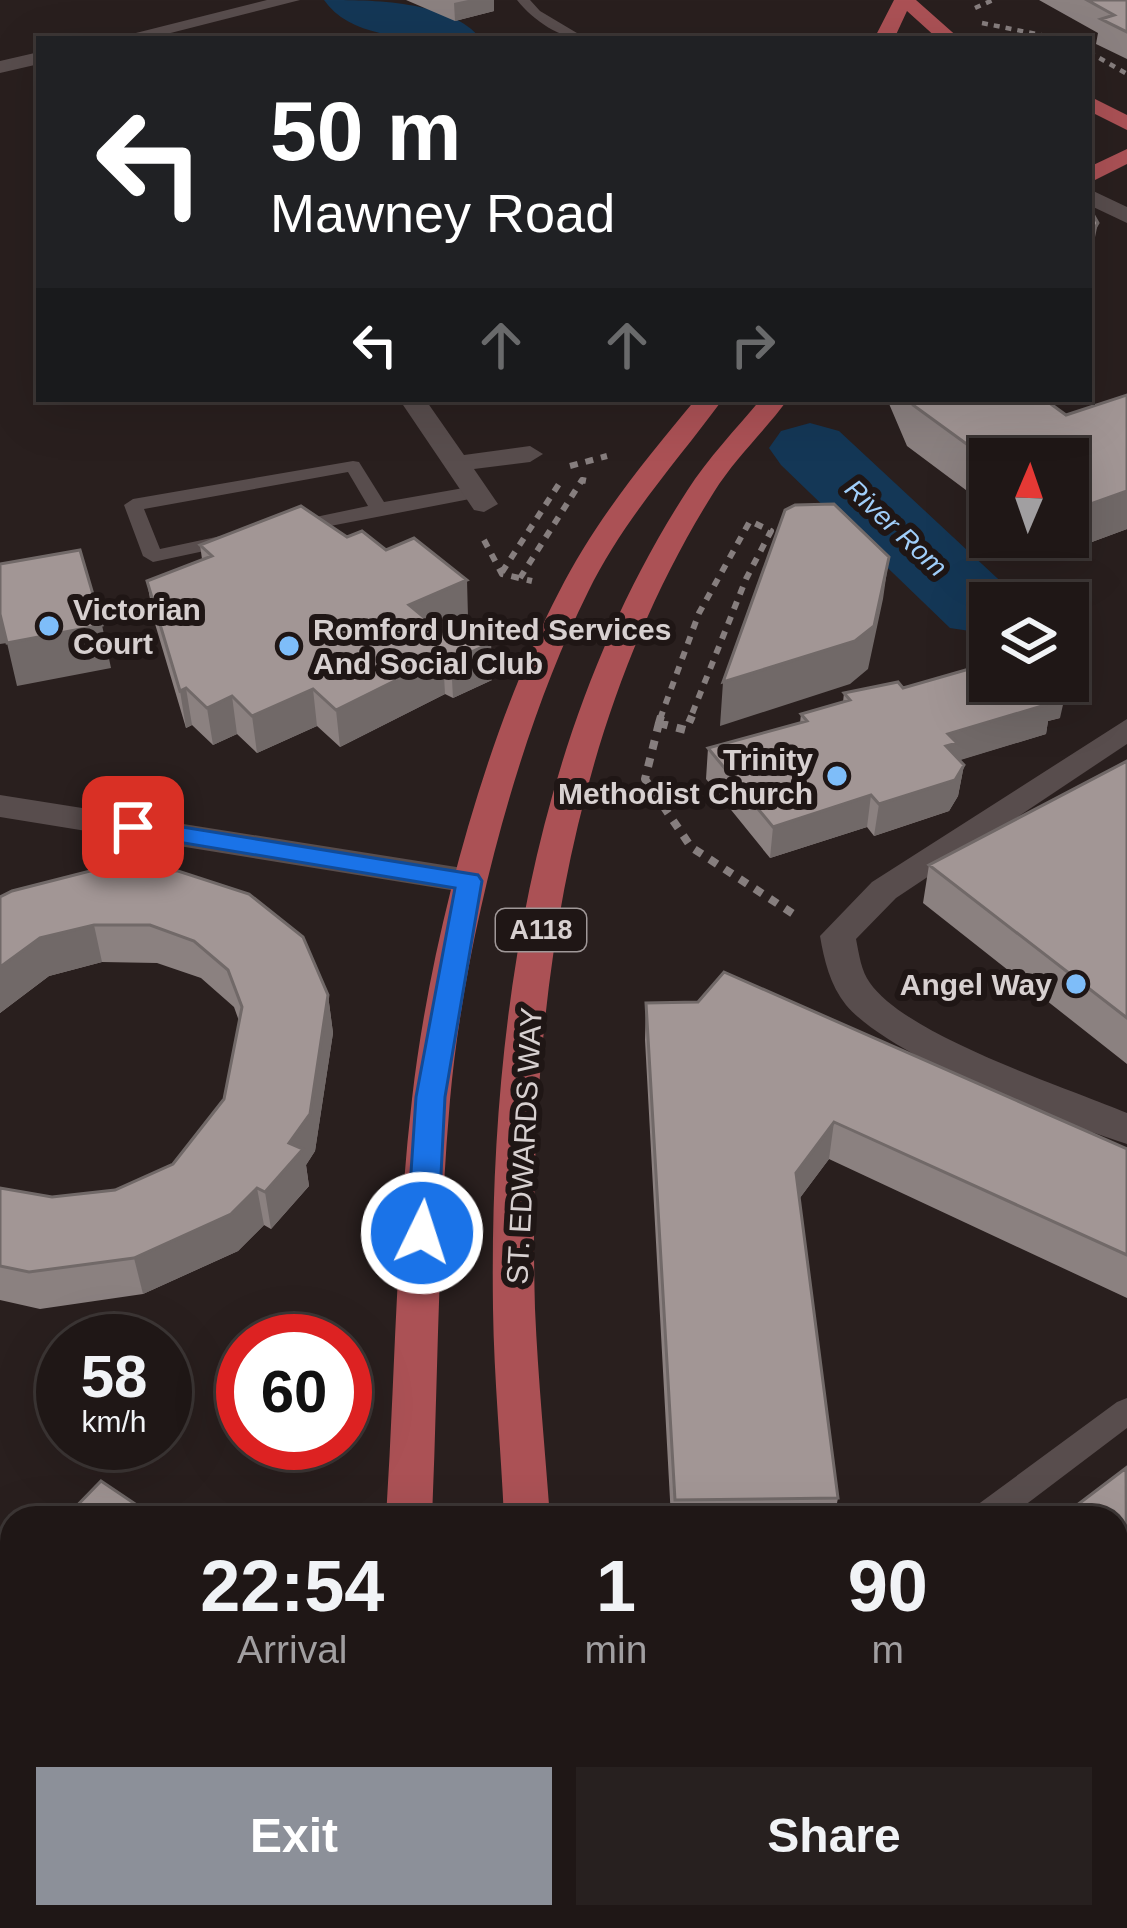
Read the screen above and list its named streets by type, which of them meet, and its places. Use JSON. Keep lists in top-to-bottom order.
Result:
{
  "streets": {
    "main road": ["A118", "ST. EDWARDS WAY"]
  },
  "water": ["River Rom"],
  "places": [
    "Victorian Court",
    "Romford United Services And Social Club",
    "Trinity Methodist Church",
    "Angel Way"
  ],
  "north": "top",
  "page": {
    "turn": ["50 m", "Mawney Road"],
    "speed": "58 km/h",
    "limit": "60",
    "eta": [
      "22:54",
      "Arrival",
      "1",
      "min",
      "90",
      "m"
    ],
    "buttons": ["Exit", "Share"]
  }
}
